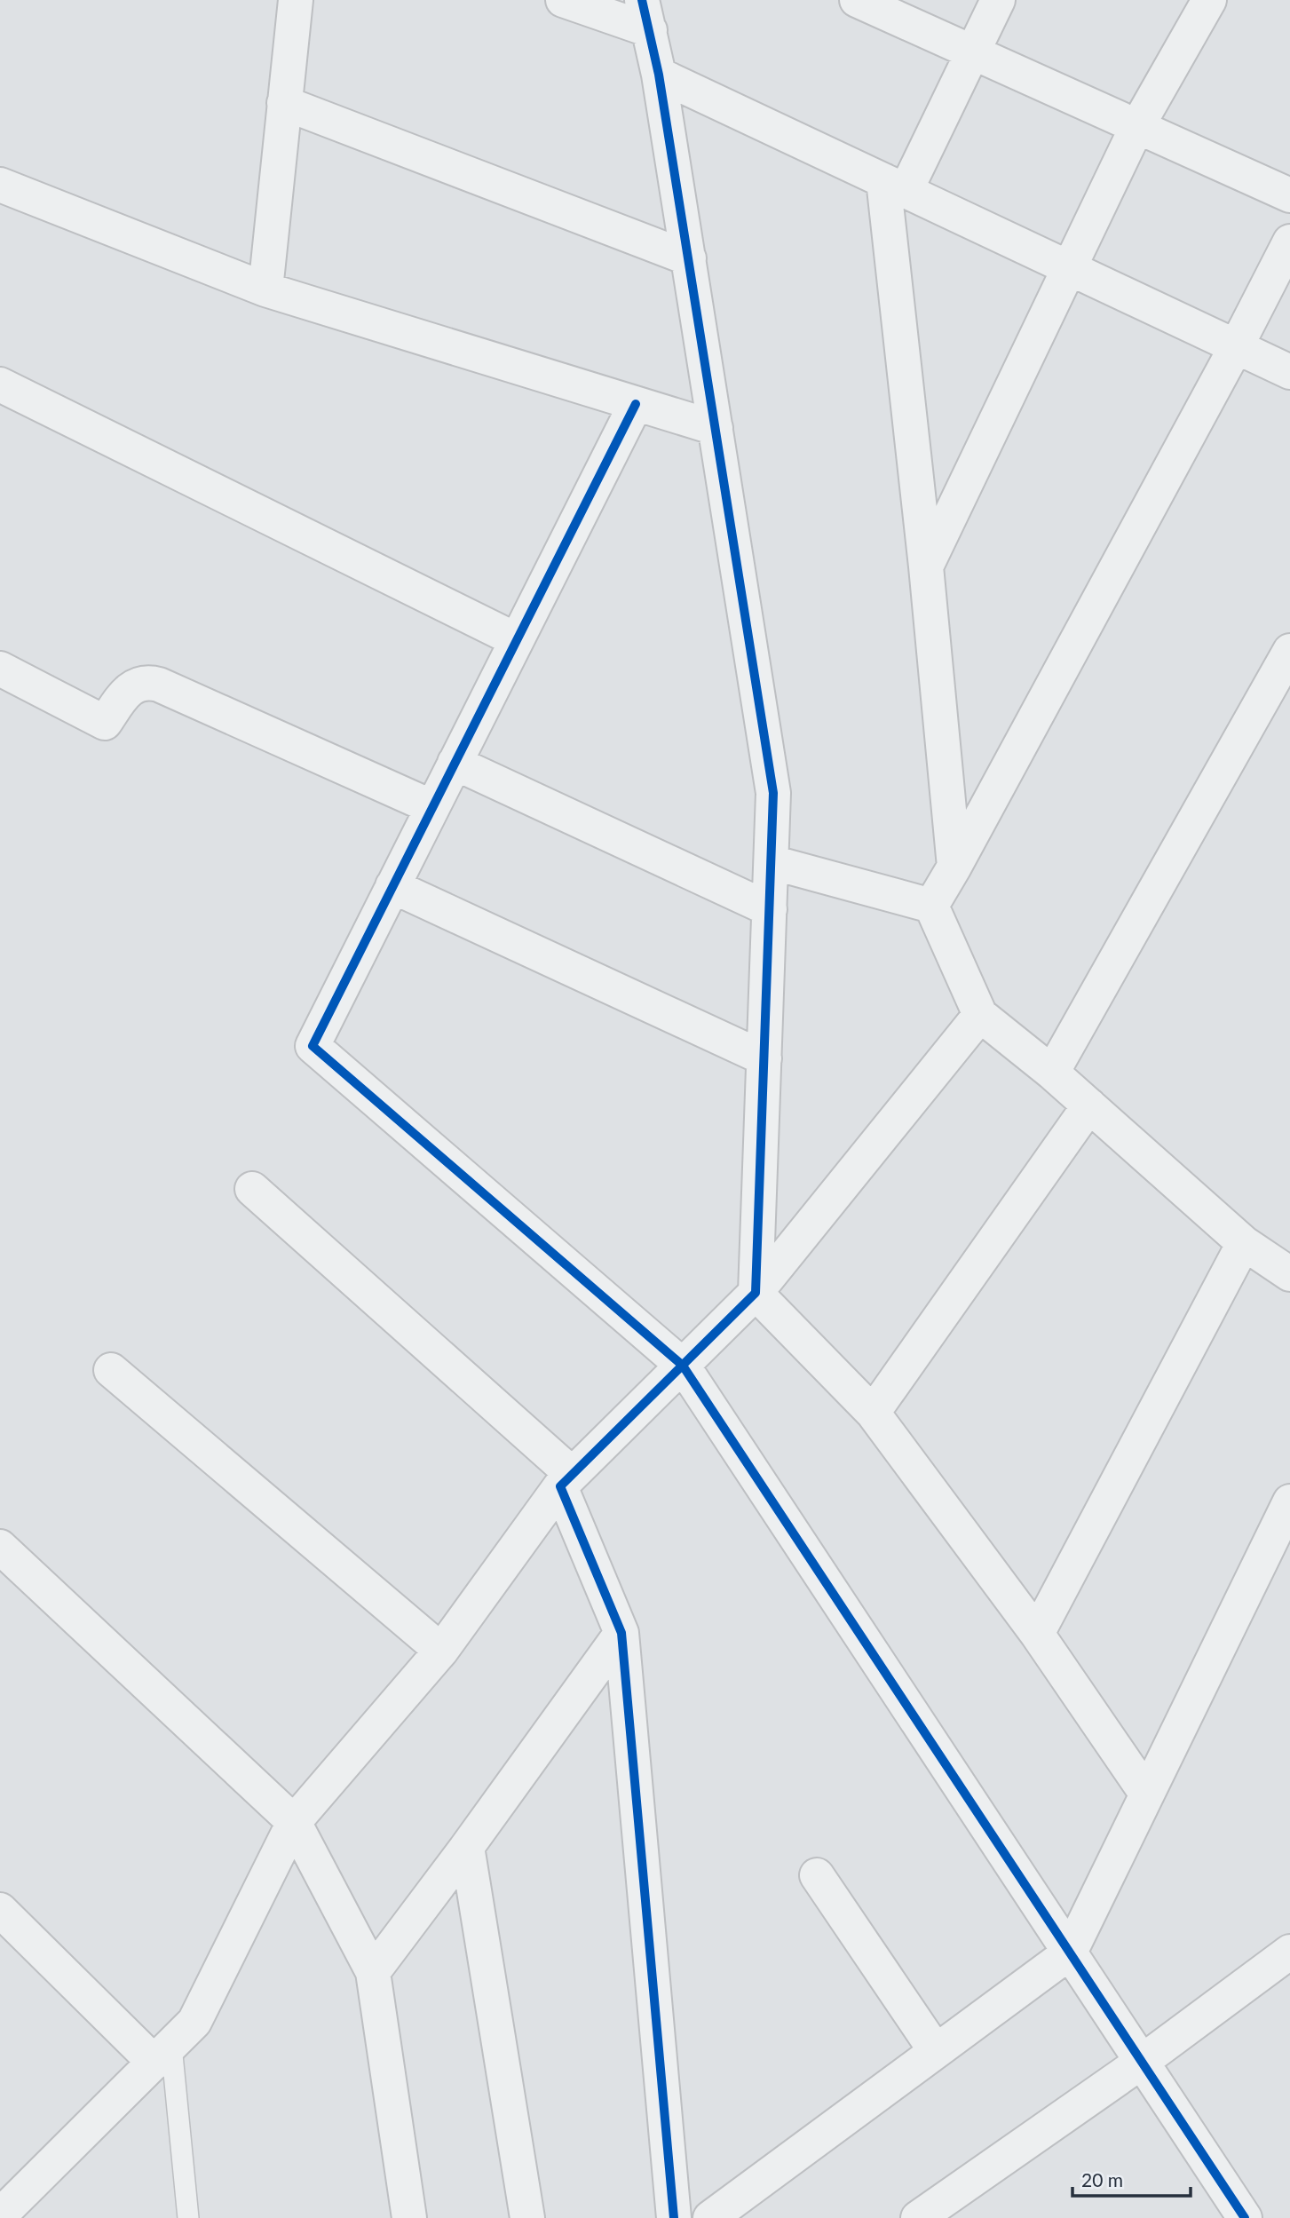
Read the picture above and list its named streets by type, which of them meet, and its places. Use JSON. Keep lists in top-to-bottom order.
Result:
{
  "scale_bar": "20 m"
}
